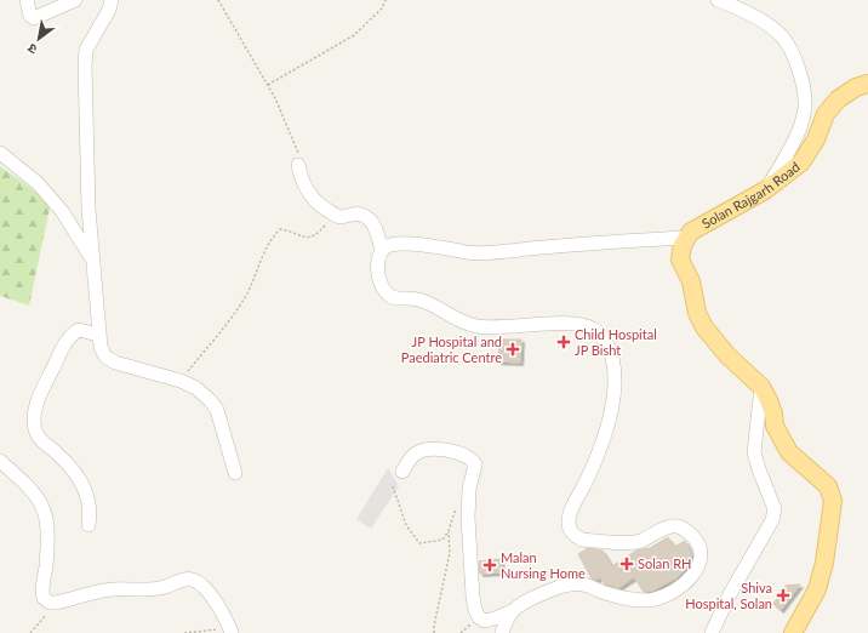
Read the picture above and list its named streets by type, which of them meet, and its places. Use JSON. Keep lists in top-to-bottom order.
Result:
{
  "streets": {
    "main road": ["Solan Rajgarh Road"]
  },
  "places": {
    "health": [
      "Child Hospital JP Bisht",
      "JP Hospital and Paediatric Centre",
      "Solan RH",
      "Malan Nursing Home",
      "Shiva Hospital, Solan"
    ]
  },
  "north": "bottom left"
}
